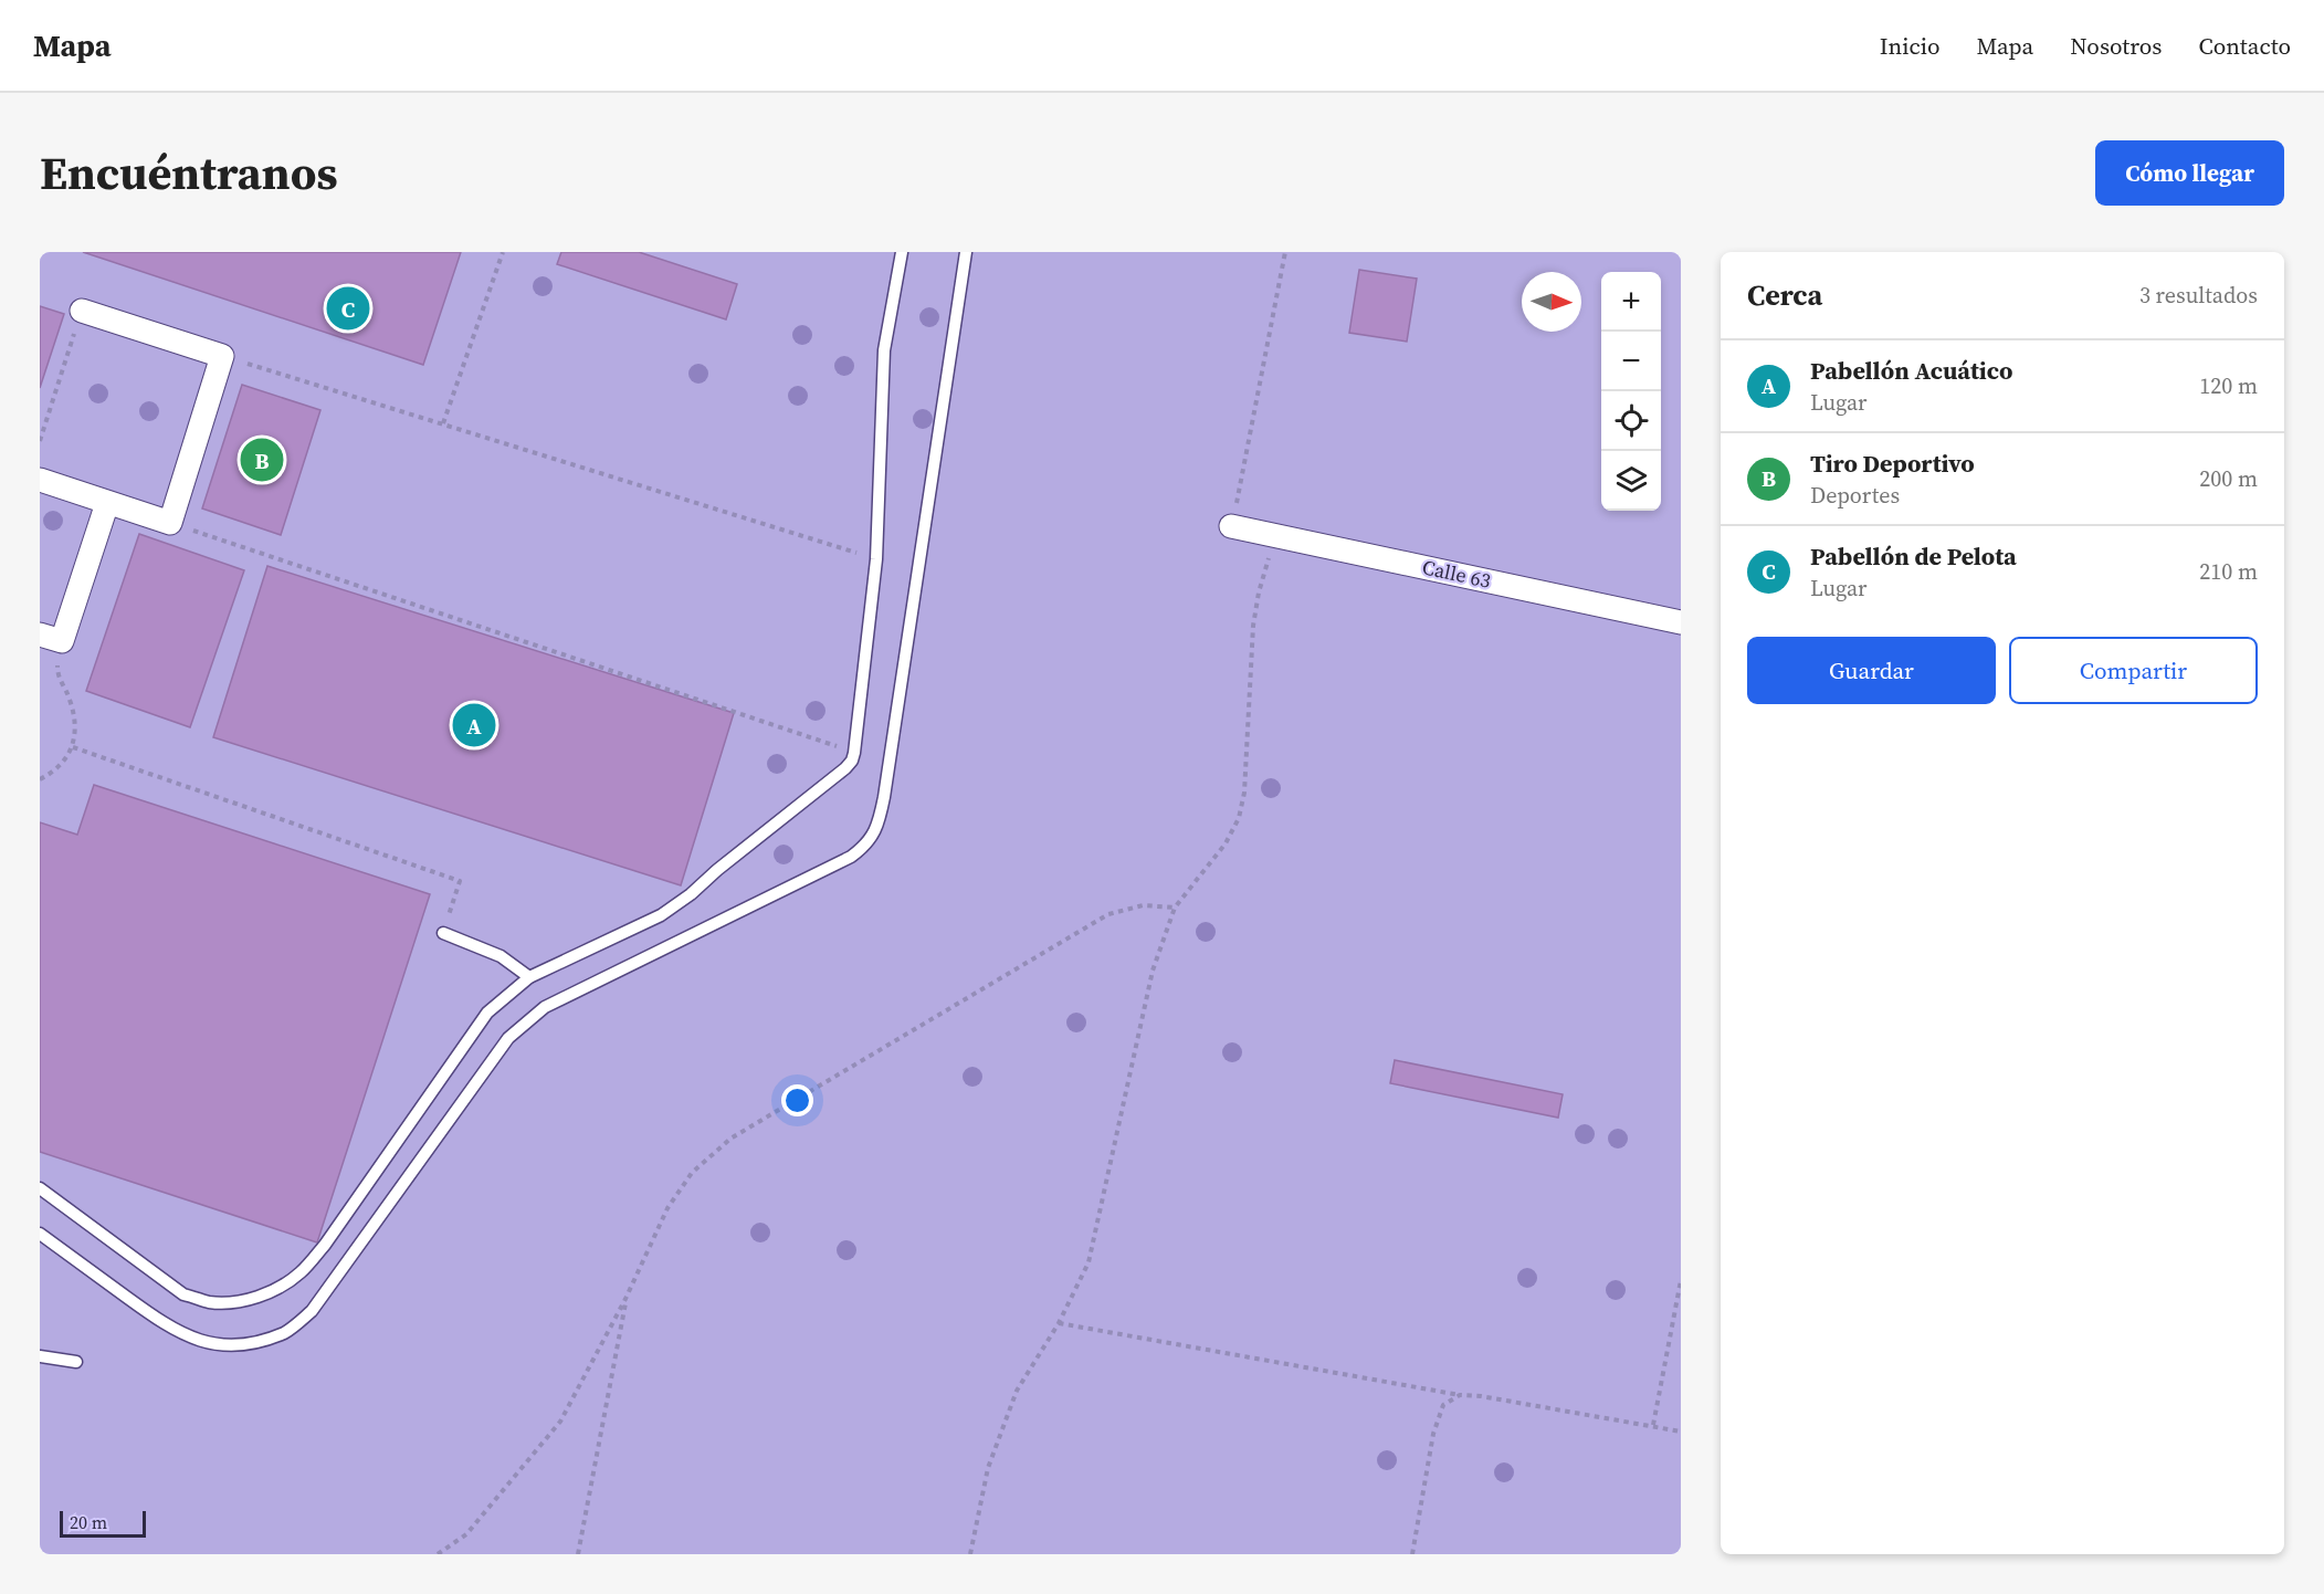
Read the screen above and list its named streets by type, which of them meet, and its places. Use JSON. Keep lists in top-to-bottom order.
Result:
{
  "streets": {
    "street": ["Calle 63"]
  },
  "scale_bar": "20 m",
  "north": "right",
  "page": {
    "header": "Mapa",
    "nav": [
      "Inicio",
      "Mapa",
      "Nosotros",
      "Contacto"
    ],
    "title": "Encuéntranos",
    "buttons": [
      "Cómo llegar",
      ["Guardar", "Compartir"]
    ],
    "heading": ["Cerca", "3 resultados"],
    "map_buttons": ["+", "−"],
    "pins": ["C", "B", "A"],
    "list": [
      {
        "mark": "A",
        "name": "Pabellón Acuático",
        "note": "Lugar",
        "value": "120 m"
      },
      {
        "mark": "B",
        "name": "Tiro Deportivo",
        "note": "Deportes",
        "value": "200 m"
      },
      {
        "mark": "C",
        "name": "Pabellón de Pelota",
        "note": "Lugar",
        "value": "210 m"
      }
    ],
    "scale": "20 m"
  }
}
